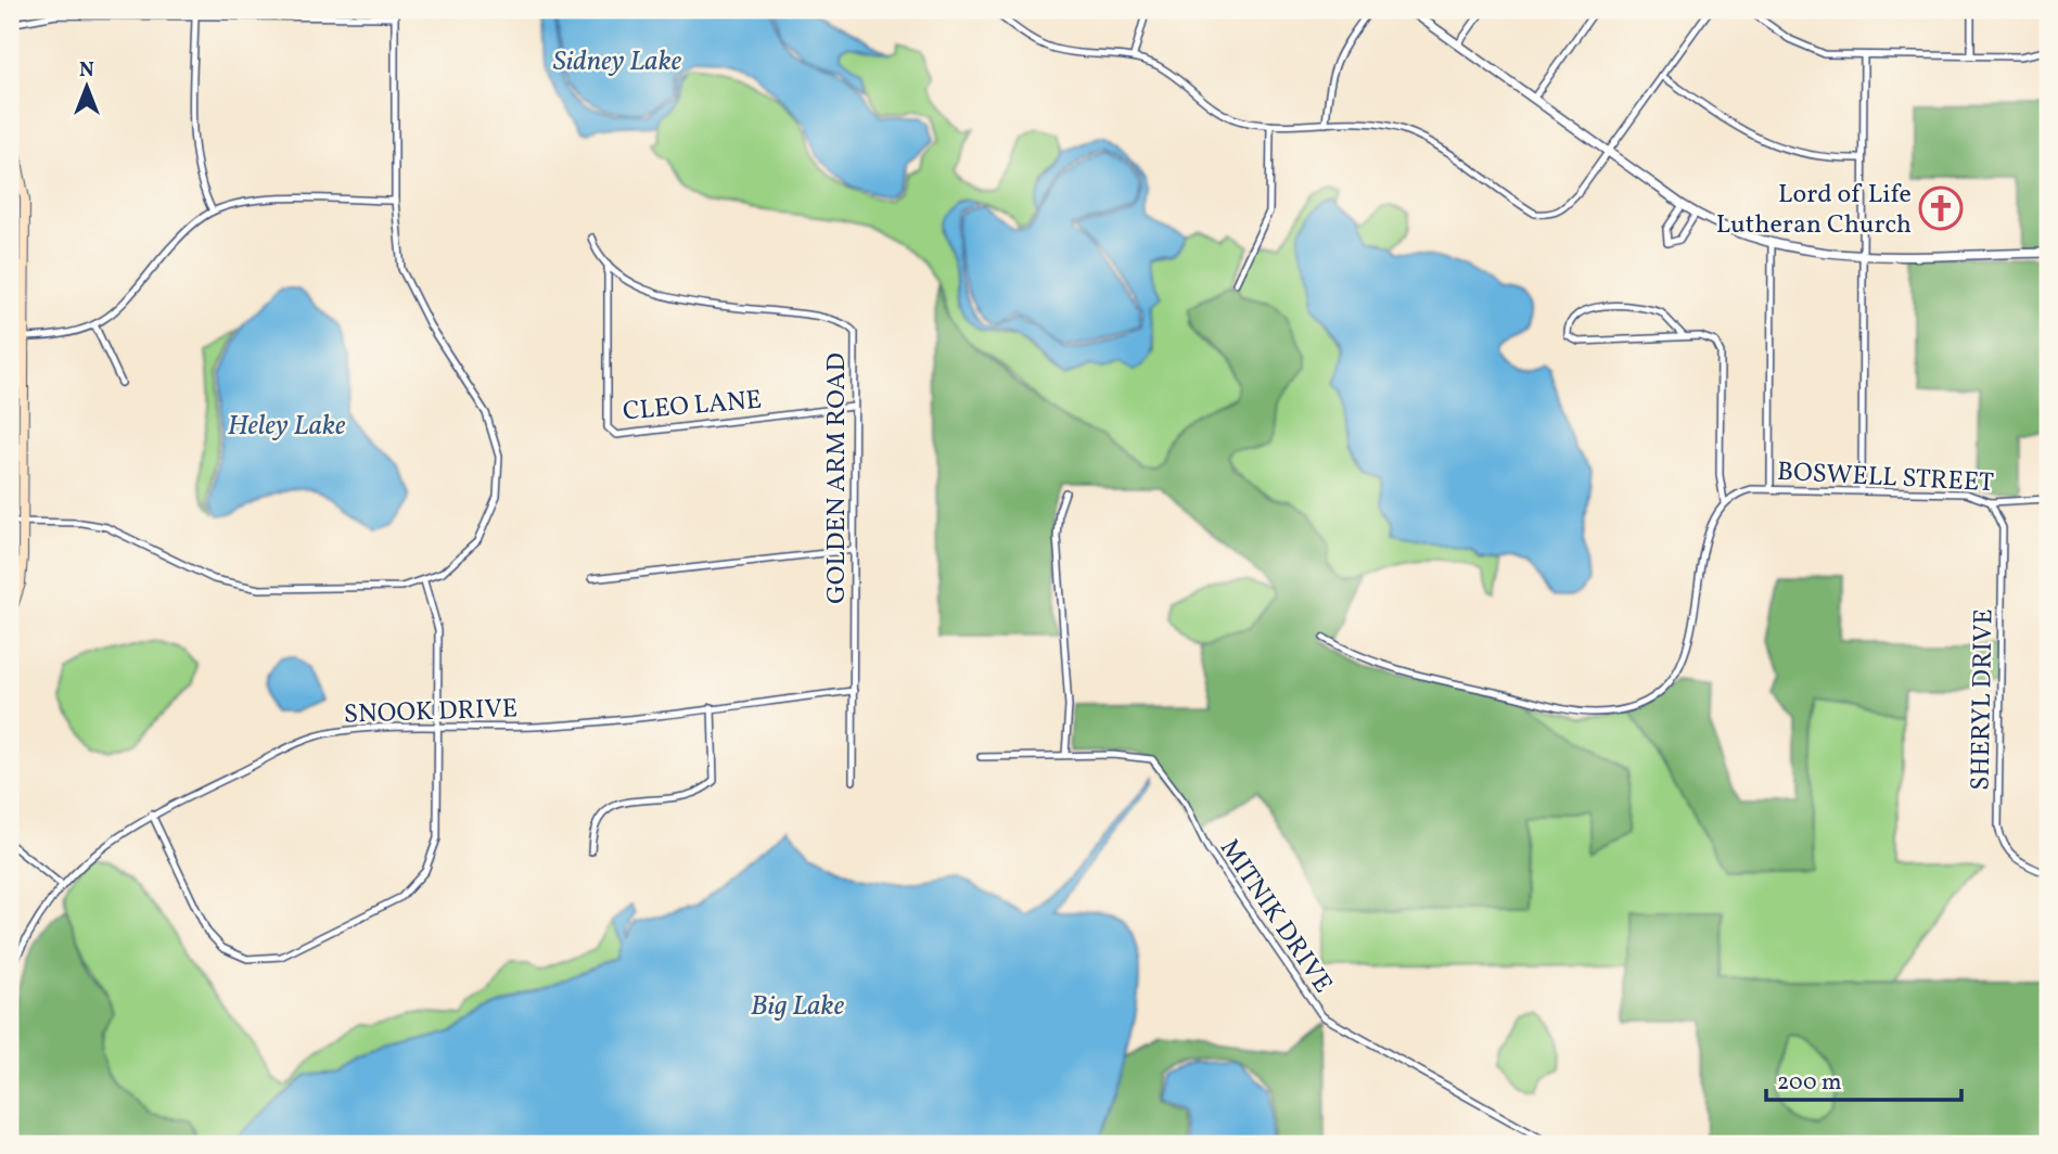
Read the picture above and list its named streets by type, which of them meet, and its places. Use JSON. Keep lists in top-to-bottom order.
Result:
{
  "streets": {
    "street": [
      "CLEO LANE",
      "BOSWELL STREET",
      "GOLDEN ARM ROAD",
      "SHERYL DRIVE",
      "SNOOK DRIVE",
      "MITNIK DRIVE"
    ]
  },
  "crossings": [
    ["CLEO LANE", "GOLDEN ARM ROAD"],
    ["BOSWELL STREET", "SHERYL DRIVE"],
    ["GOLDEN ARM ROAD", "SNOOK DRIVE"]
  ],
  "water": ["Sidney Lake", "Heley Lake", "Big Lake"],
  "places": {
    "church": ["Lord of Life Lutheran Church"]
  },
  "scale_bar": "200 m",
  "north": "top"
}
